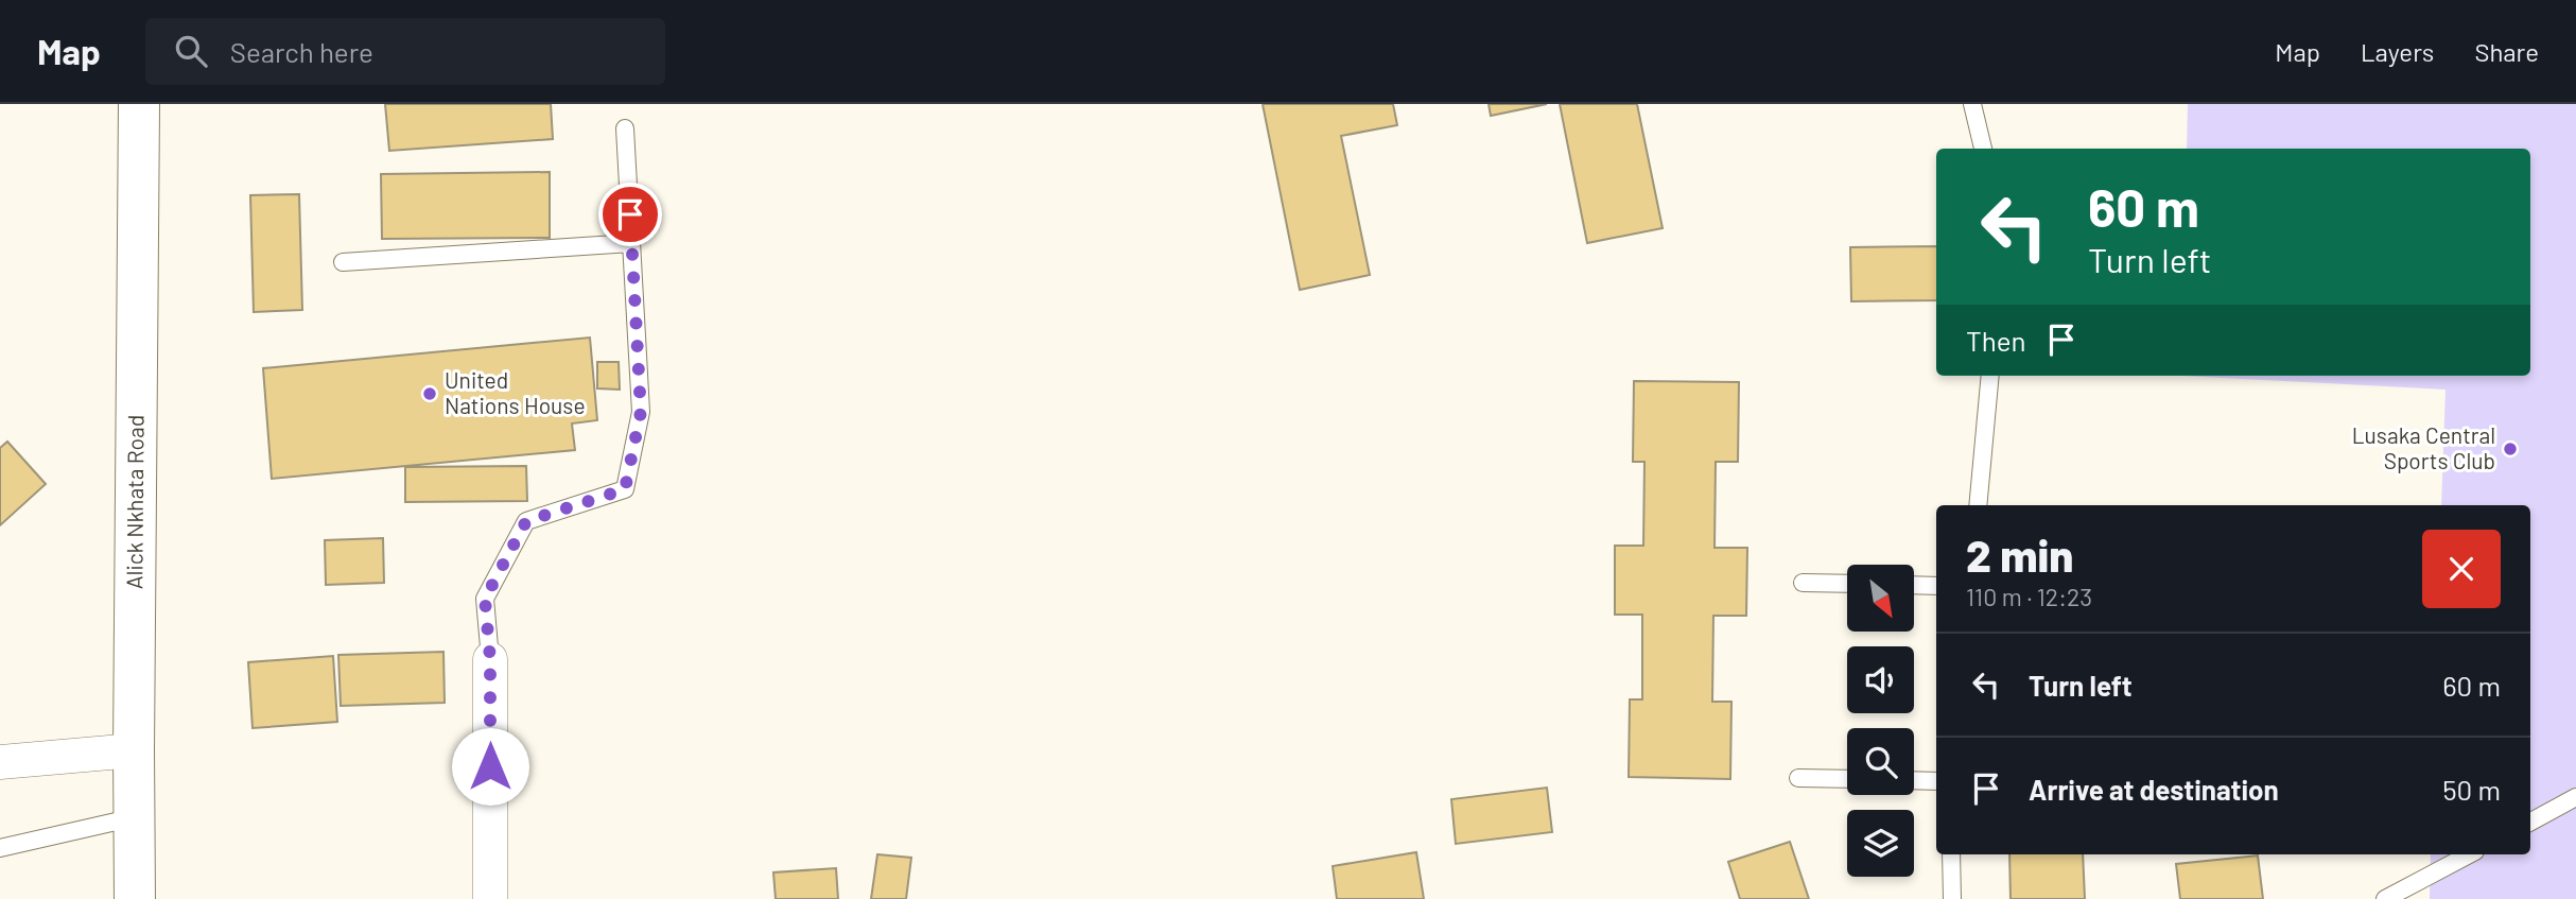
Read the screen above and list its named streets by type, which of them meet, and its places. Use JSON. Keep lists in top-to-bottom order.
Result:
{
  "streets": {
    "main road": ["Alick Nkhata Road"]
  },
  "places": ["United Nations House", "Lusaka Central Sports Club"],
  "north": "bottom right",
  "page": {
    "header": "Map",
    "search": "Search here",
    "nav": ["Map", "Layers", "Share"],
    "turn": ["60 m", "Turn left"],
    "then": "Then",
    "heading": ["2 min", "110 m · 12:23"],
    "list": [
      {
        "name": "Turn left",
        "value": "60 m"
      },
      {
        "name": "Arrive at destination",
        "value": "50 m"
      }
    ]
  }
}
